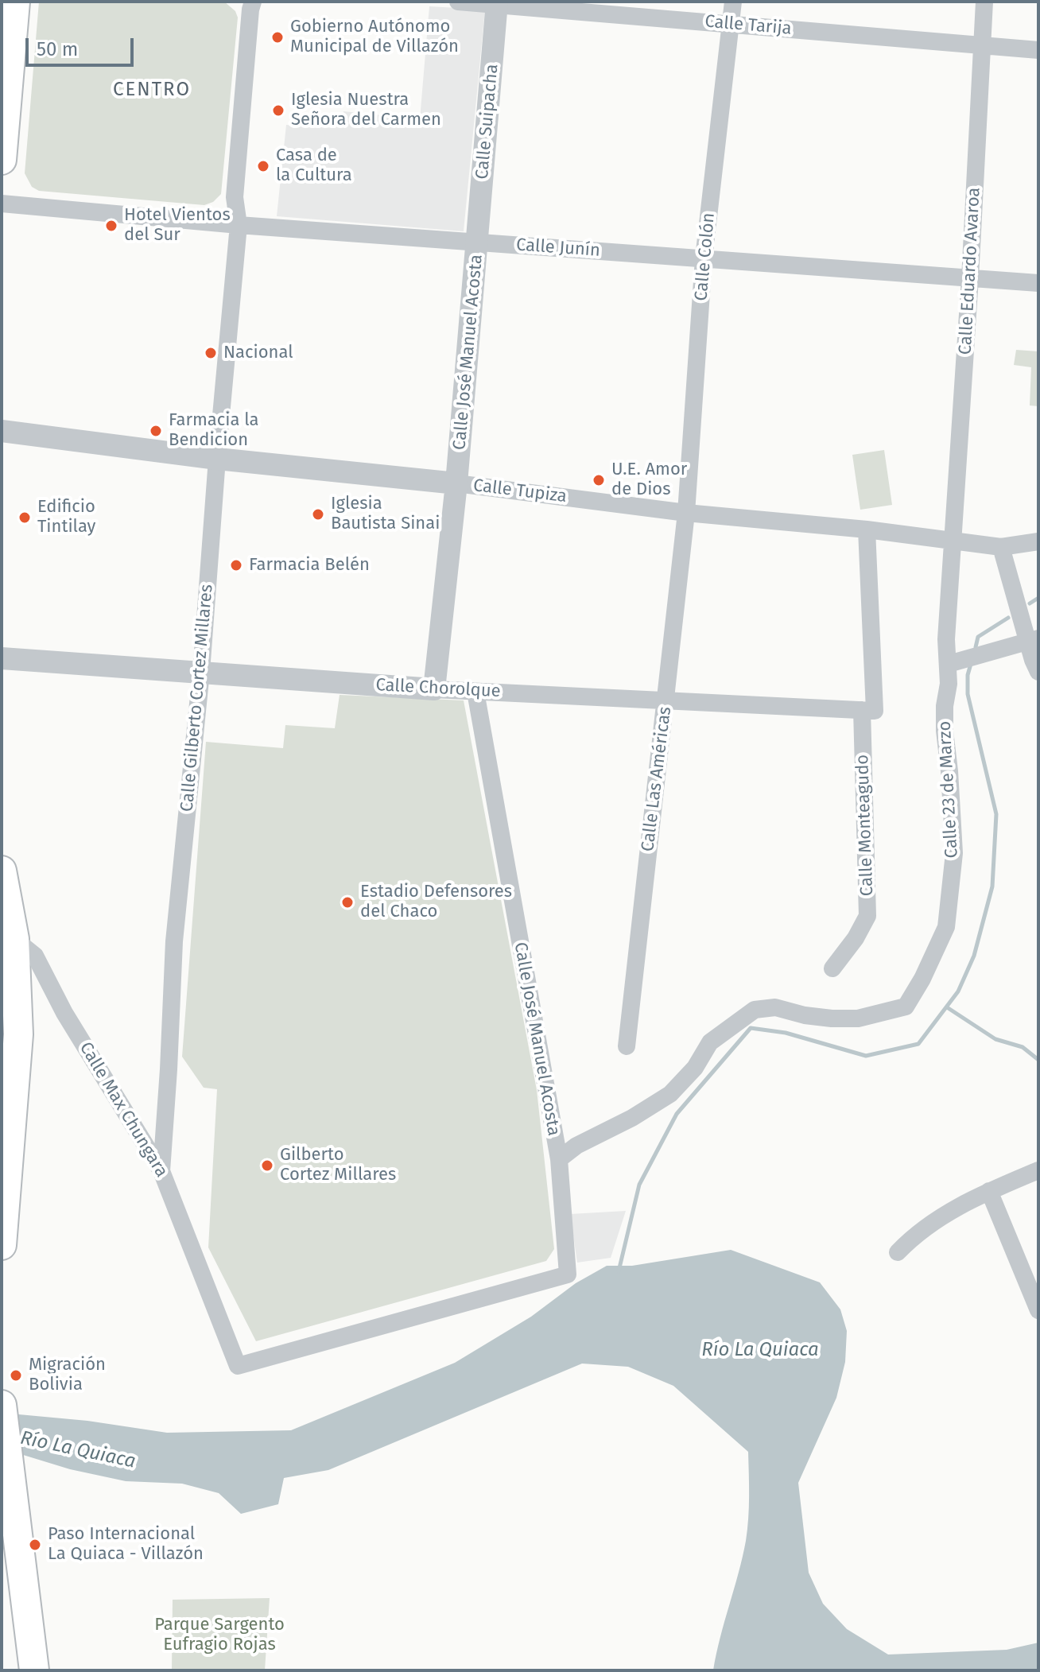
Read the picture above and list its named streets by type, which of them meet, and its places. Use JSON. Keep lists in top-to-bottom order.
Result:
{
  "streets": {
    "street": [
      "Calle Tarija",
      "Calle Suipacha",
      "Calle Junín",
      "Calle Colón",
      "Calle Eduardo Avaroa",
      "Calle José Manuel Acosta",
      "Calle Tupiza",
      "Calle Chorolque",
      "Calle Gilberto Cortez Millares",
      "Calle Las Américas",
      "Calle 23 de Marzo",
      "Calle Monteagudo",
      "Calle Max Chungara"
    ]
  },
  "crossings": [
    ["Calle Tarija", "Calle Suipacha"],
    ["Calle Tarija", "Calle Colón"],
    ["Calle Tarija", "Calle Eduardo Avaroa"],
    ["Calle Suipacha", "Calle Junín"],
    ["Calle Suipacha", "Calle José Manuel Acosta"],
    ["Calle Junín", "Calle Colón"],
    ["Calle Junín", "Calle Eduardo Avaroa"],
    ["Calle Junín", "Calle José Manuel Acosta"],
    ["Calle Junín", "Calle Gilberto Cortez Millares"],
    ["Calle Colón", "Calle Tupiza"],
    ["Calle Colón", "Calle Las Américas"],
    ["Calle Eduardo Avaroa", "Calle Tupiza"],
    ["Calle Eduardo Avaroa", "Calle 23 de Marzo"],
    ["Calle José Manuel Acosta", "Calle Tupiza"],
    ["Calle José Manuel Acosta", "Calle Chorolque"],
    ["Calle José Manuel Acosta", "Calle 23 de Marzo"],
    ["Calle José Manuel Acosta", "Calle Max Chungara"],
    ["Calle Tupiza", "Calle Gilberto Cortez Millares"],
    ["Calle Tupiza", "Calle Las Américas"],
    ["Calle Tupiza", "Calle 23 de Marzo"],
    ["Calle Tupiza", "Calle Monteagudo"],
    ["Calle Chorolque", "Calle Gilberto Cortez Millares"],
    ["Calle Chorolque", "Calle Las Américas"],
    ["Calle Chorolque", "Calle Monteagudo"],
    ["Calle Gilberto Cortez Millares", "Calle Max Chungara"]
  ],
  "districts": ["CENTRO"],
  "water": ["Río La Quiaca"],
  "parks": ["Parque Sargento Eufragio Rojas"],
  "places": [
    "Gobierno Autónomo Municipal de Villazón",
    "Iglesia Nuestra Señora del Carmen",
    "Casa de la Cultura",
    "Hotel Vientos del Sur",
    "Nacional",
    "Farmacia la Bendicion",
    "U.E. Amor de Dios",
    "Iglesia Bautista Sinai",
    "Edificio Tintilay",
    "Farmacia Belén",
    "Estadio Defensores del Chaco",
    "Gilberto Cortez Millares",
    "Migración Bolivia",
    "Paso Internacional La Quiaca - Villazón"
  ],
  "scale_bar": "50 m"
}
